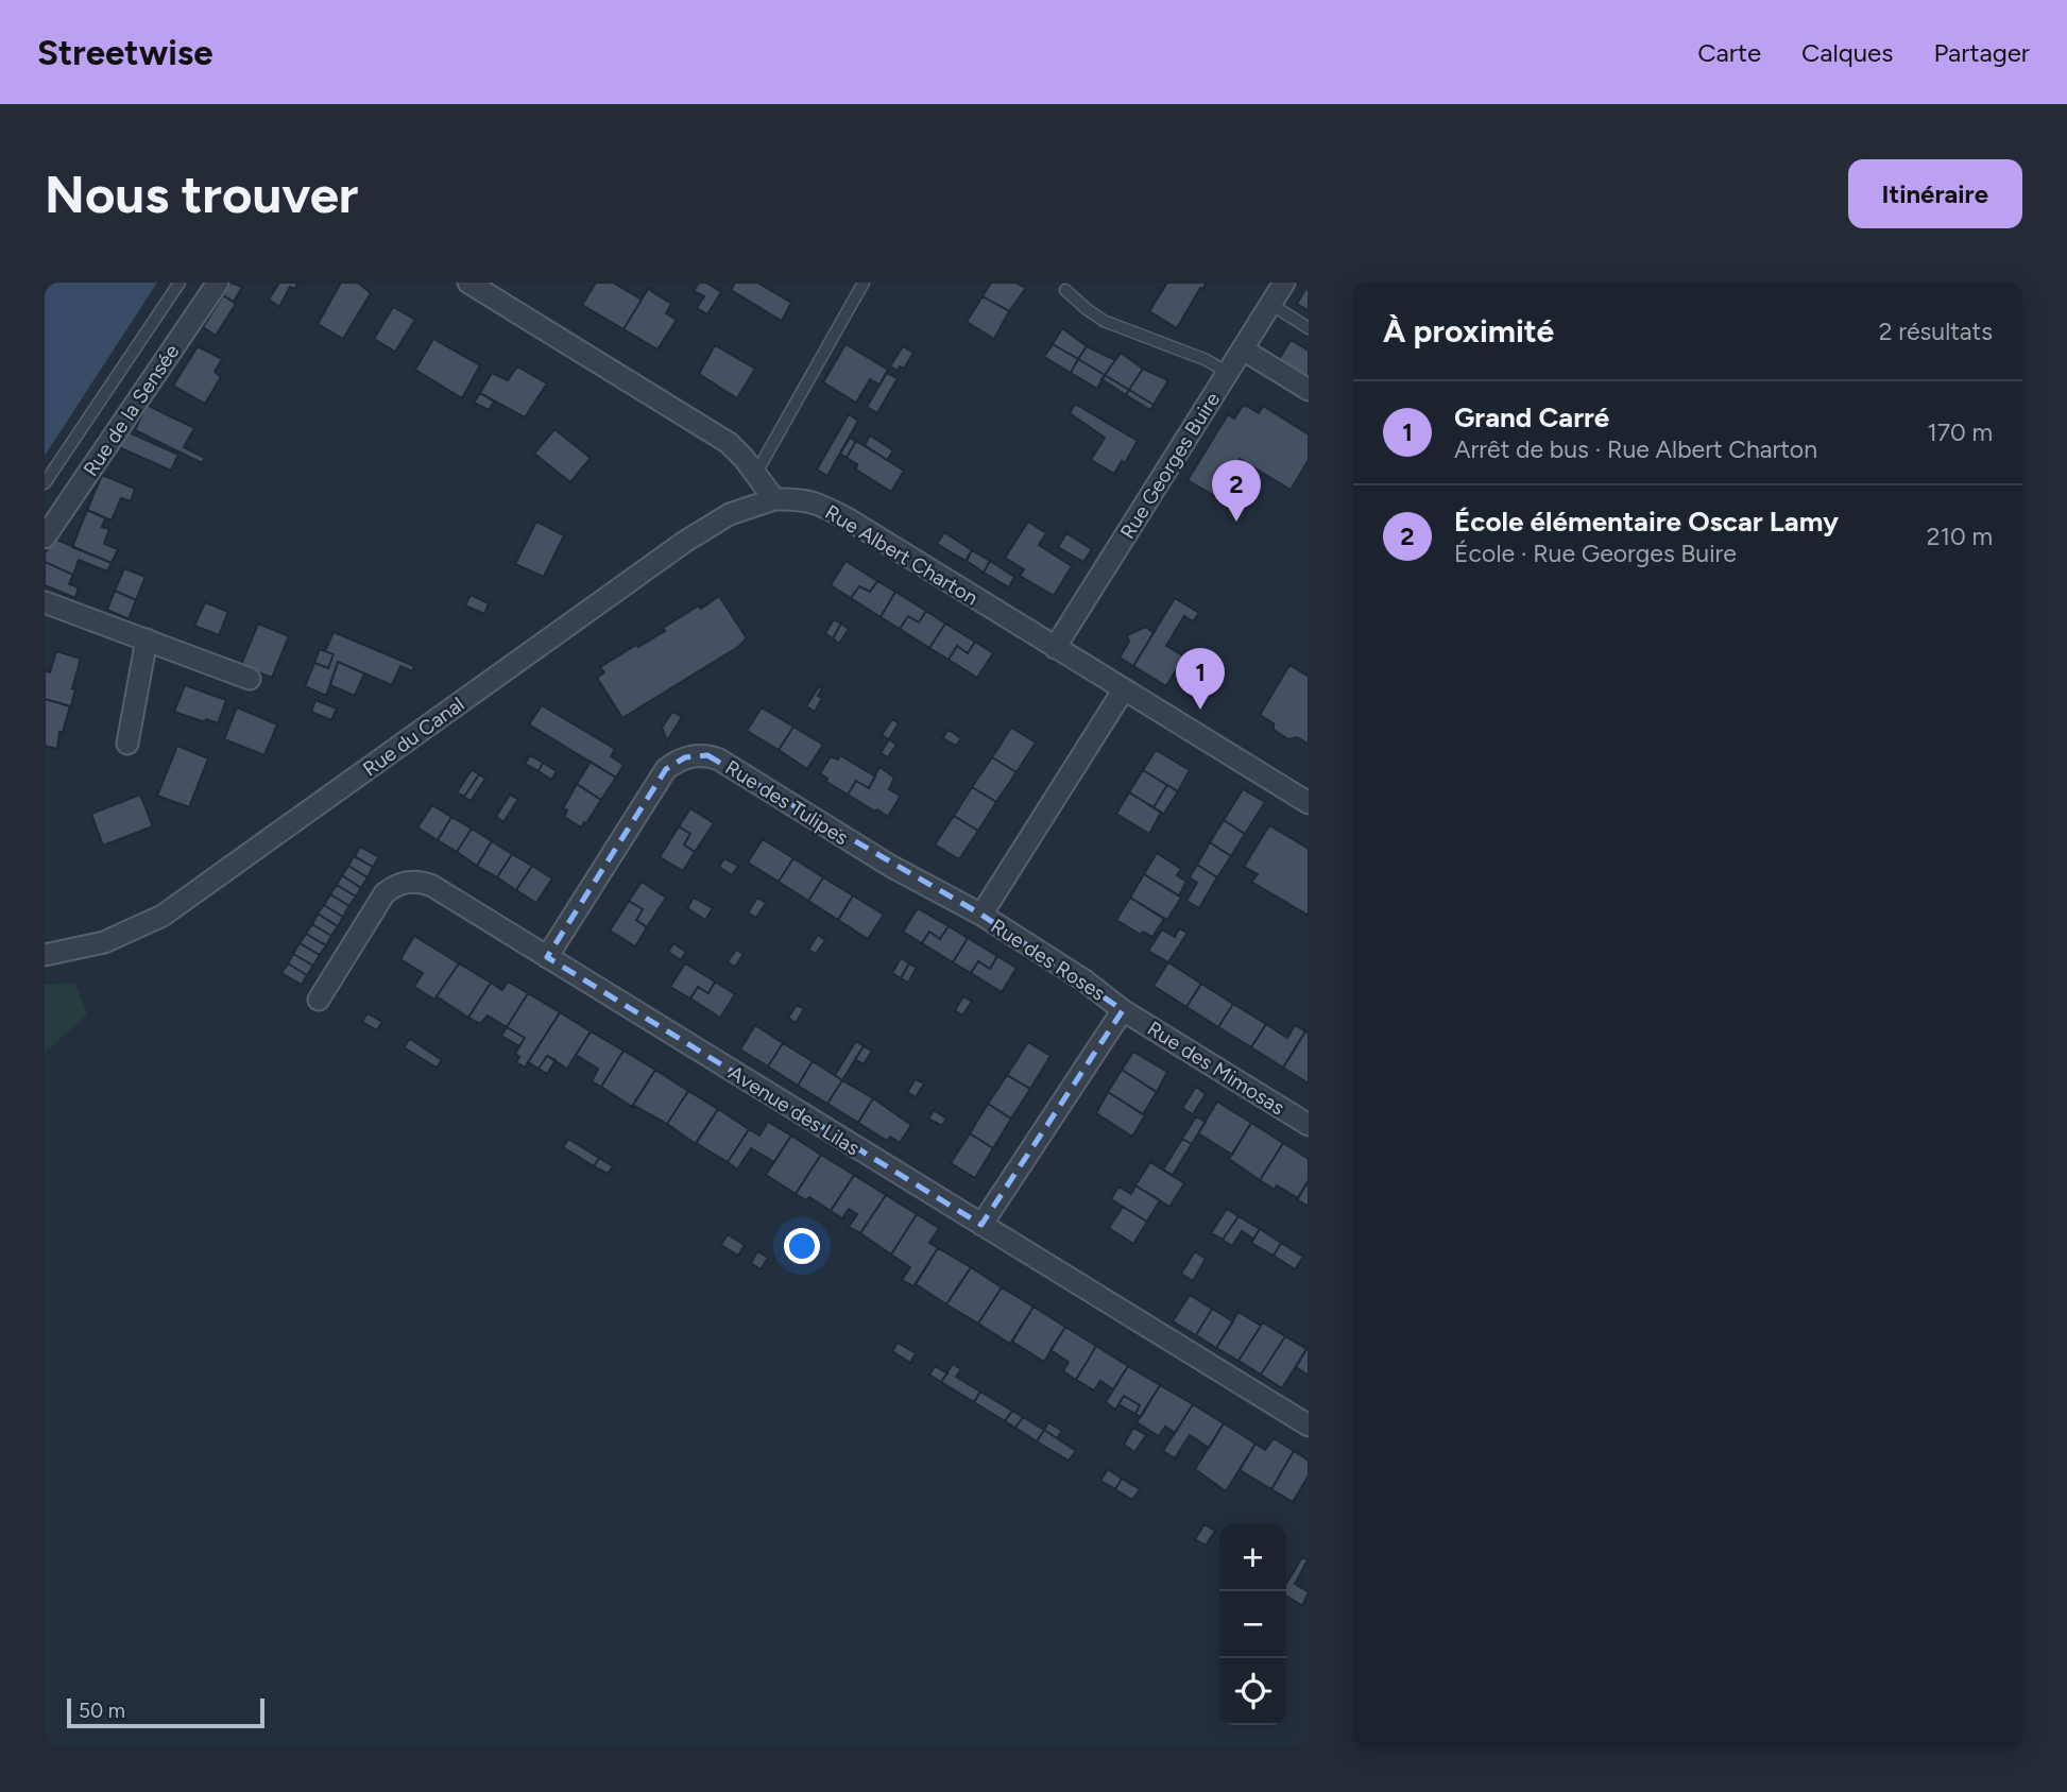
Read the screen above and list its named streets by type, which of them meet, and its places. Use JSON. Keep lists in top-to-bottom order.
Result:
{
  "streets": {
    "street": [
      "Rue de la Sensée",
      "Rue Georges Buire",
      "Rue Albert Charton",
      "Rue du Canal",
      "Rue des Tulipes",
      "Rue des Roses",
      "Rue des Mimosas",
      "Avenue des Lilas"
    ]
  },
  "crossings": [
    ["Rue Georges Buire", "Rue Albert Charton"],
    ["Rue Albert Charton", "Rue du Canal"],
    ["Rue Albert Charton", "Rue des Roses"],
    ["Rue des Tulipes", "Rue des Roses"],
    ["Rue des Tulipes", "Avenue des Lilas"],
    ["Rue des Roses", "Rue des Mimosas"],
    ["Rue des Roses", "Avenue des Lilas"]
  ],
  "scale_bar": "50 m",
  "page": {
    "header": "Streetwise",
    "nav": ["Carte", "Calques", "Partager"],
    "buttons": "Itinéraire",
    "title": "Nous trouver",
    "heading": ["À proximité", "2 résultats"],
    "list": [
      {
        "mark": "1",
        "name": "Grand Carré",
        "note": "Arrêt de bus · Rue Albert Charton",
        "value": "170 m"
      },
      {
        "mark": "2",
        "name": "École élémentaire Oscar Lamy",
        "note": "École · Rue Georges Buire",
        "value": "210 m"
      }
    ],
    "pins": ["2", "1"],
    "map_buttons": ["+", "−"],
    "scale": "50 m"
  }
}
